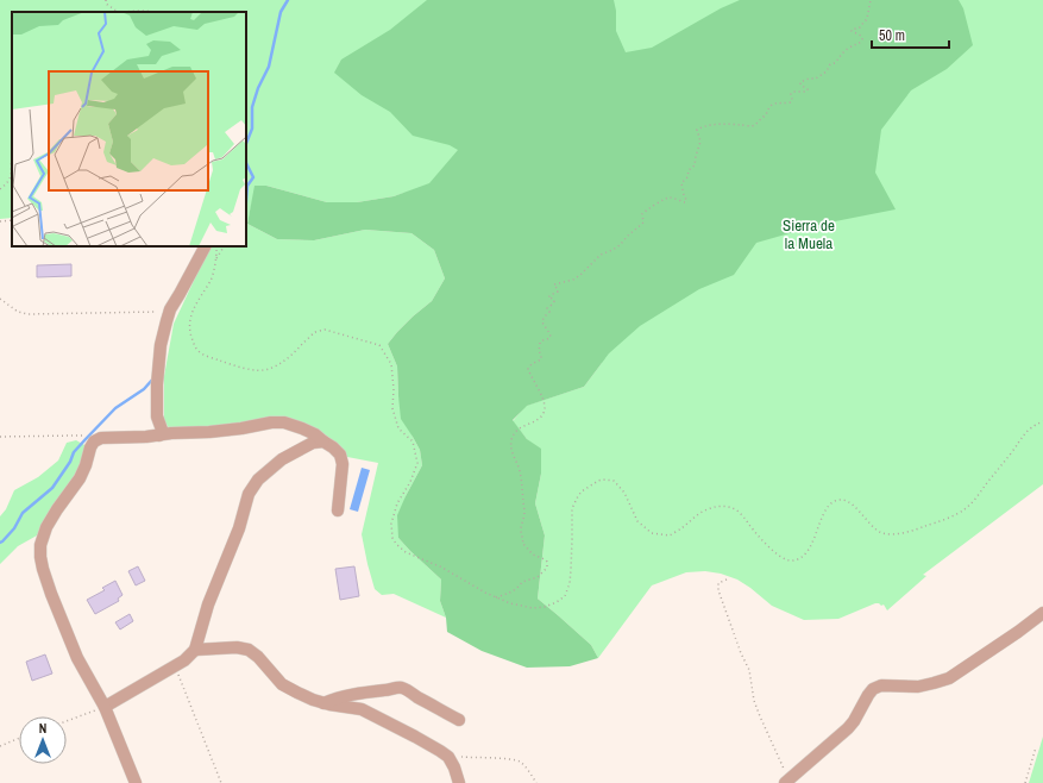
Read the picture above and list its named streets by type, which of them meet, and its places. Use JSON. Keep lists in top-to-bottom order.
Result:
{
  "parks": ["Sierra de la Muela"],
  "scale_bar": "50 m",
  "north": "top"
}
